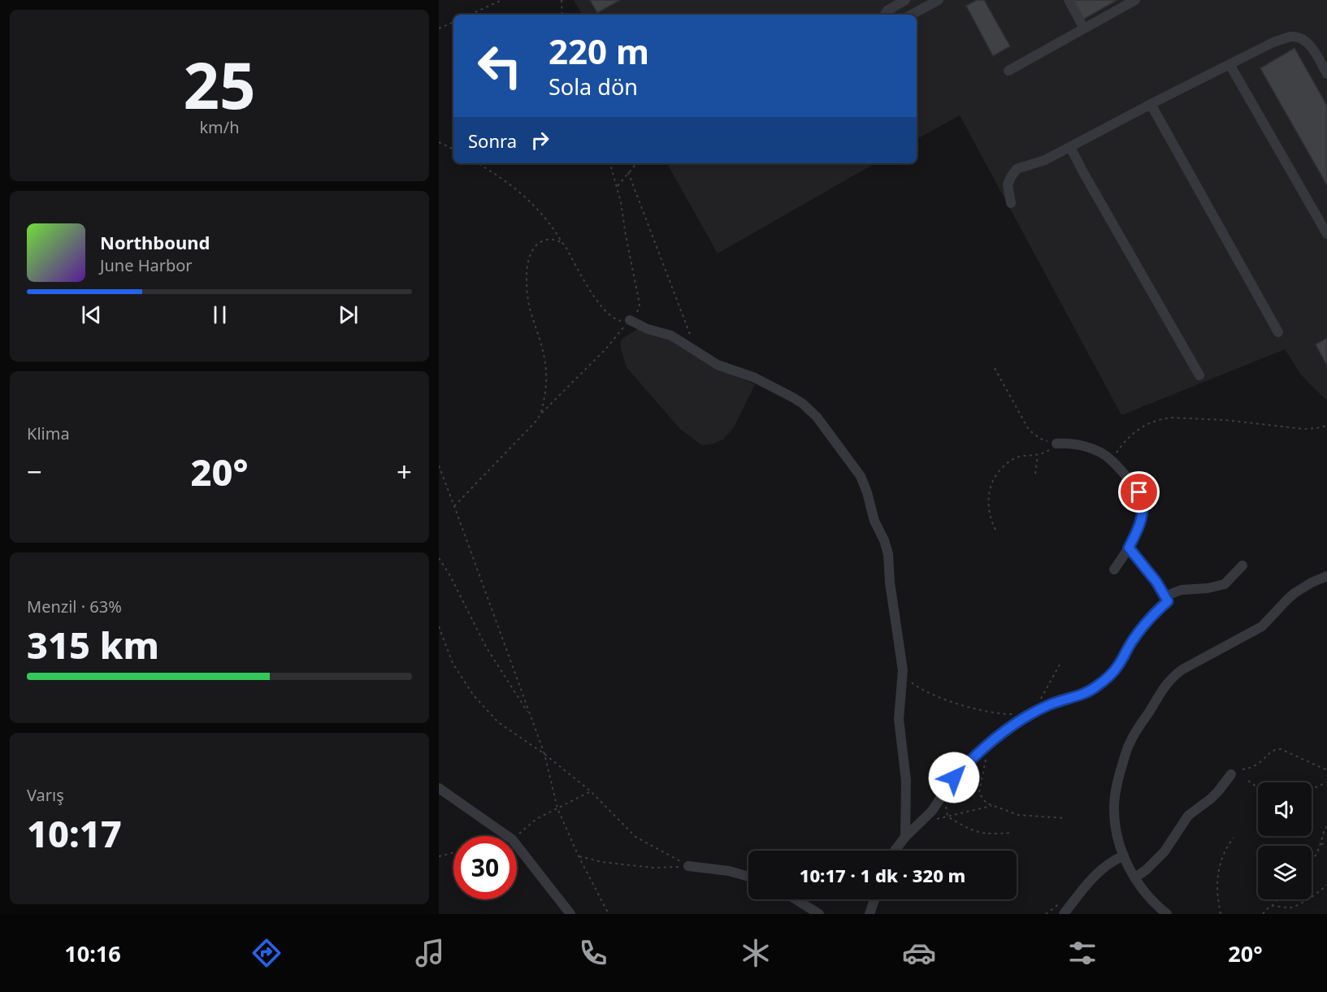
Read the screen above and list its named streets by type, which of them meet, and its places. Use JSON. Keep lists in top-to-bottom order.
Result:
{
  "page": {
    "tile": [
      ["25", "km/h"],
      "Klima",
      ["Menzil · 63%", "315 km"],
      ["Varış", "10:17"]
    ],
    "turn": ["220 m", "Sola dön"],
    "then": "Sonra",
    "song": ["Northbound", "June Harbor"],
    "heat": ["−", "20°", "+"],
    "limit": "30",
    "trip": "10:17 · 1 dk · 320 m",
    "tabs": ["10:16", "20°"]
  }
}
